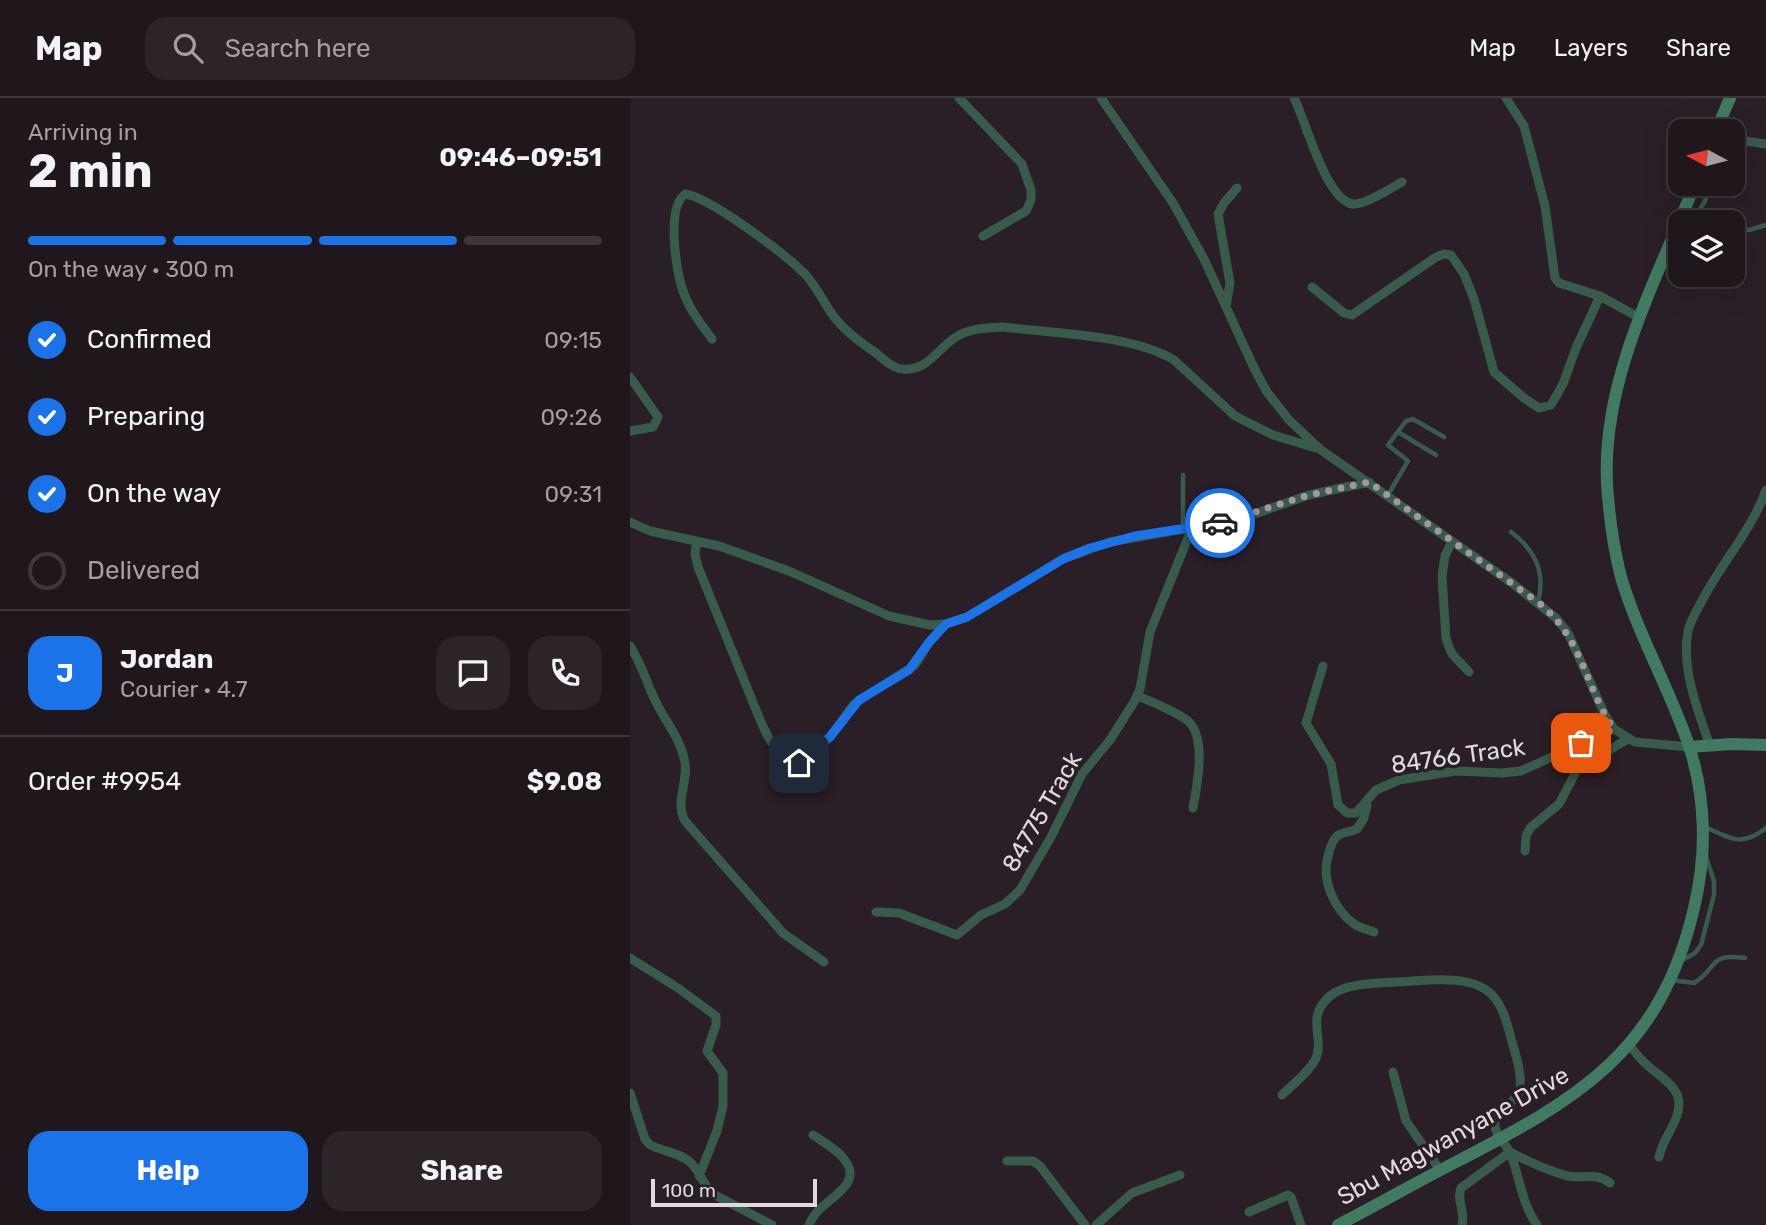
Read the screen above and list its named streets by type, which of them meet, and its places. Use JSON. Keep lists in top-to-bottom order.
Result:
{
  "streets": {
    "main road": ["Sbu Magwanyane Drive"],
    "street": ["84766 Track", "84775 Track"]
  },
  "scale_bar": "100 m",
  "north": "left",
  "page": {
    "header": "Map",
    "search": "Search here",
    "nav": ["Map", "Layers", "Share"],
    "heading": ["2 min", "Arriving in", "09:46–09:51"],
    "panel": [
      "Jordan",
      "Courier · 4.7",
      "Order #9954",
      "$9.08"
    ],
    "bar": "On the way · 300 m",
    "list": [
      ["Confirmed", "09:15"],
      ["Preparing", "09:26"],
      ["On the way", "09:31"],
      "Delivered"
    ],
    "round": "J",
    "buttons": ["Help", "Share"],
    "scale": "100 m"
  }
}
